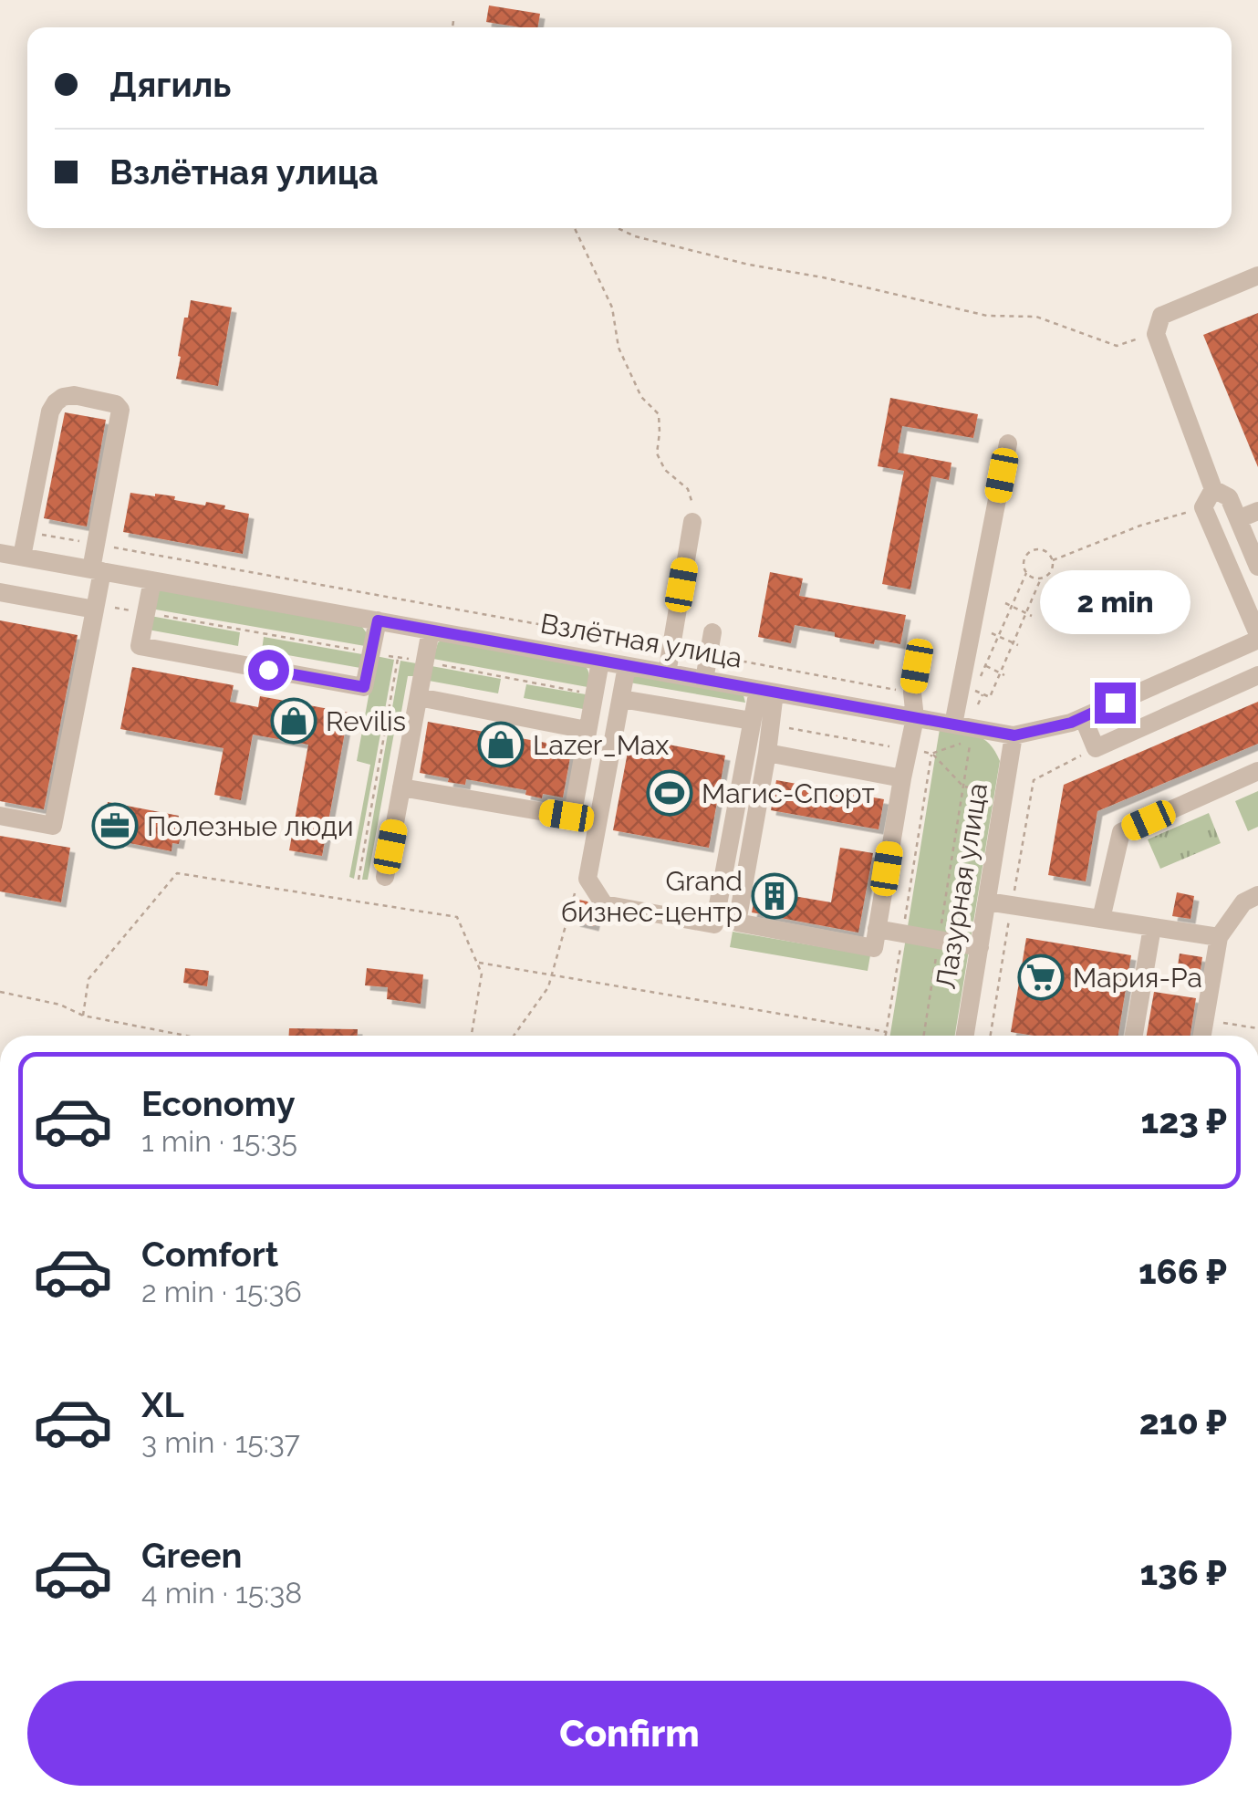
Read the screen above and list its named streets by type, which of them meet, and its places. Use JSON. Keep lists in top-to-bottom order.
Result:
{
  "streets": {
    "street": ["Взлётная улица", "Лазурная улица"]
  },
  "crossings": [
    ["Взлётная улица", "Лазурная улица"]
  ],
  "places": {
    "shop": ["Revilis", "Lazer_Max"],
    "sports": ["Магис-Спорт"],
    "office": ["Полезные люди"],
    "building": ["Grand бизнес-центр"],
    "supermarket": ["Мария-Ра"]
  },
  "page": {
    "banner": ["Дягиль", "Взлётная улица"],
    "bubble": "2 min",
    "list": [
      {
        "name": "Economy",
        "note": "1 min · 15:35",
        "value": "123 ₽"
      },
      {
        "name": "Comfort",
        "note": "2 min · 15:36",
        "value": "166 ₽"
      },
      {
        "name": "XL",
        "note": "3 min · 15:37",
        "value": "210 ₽"
      },
      {
        "name": "Green",
        "note": "4 min · 15:38",
        "value": "136 ₽"
      }
    ],
    "buttons": "Confirm"
  }
}
